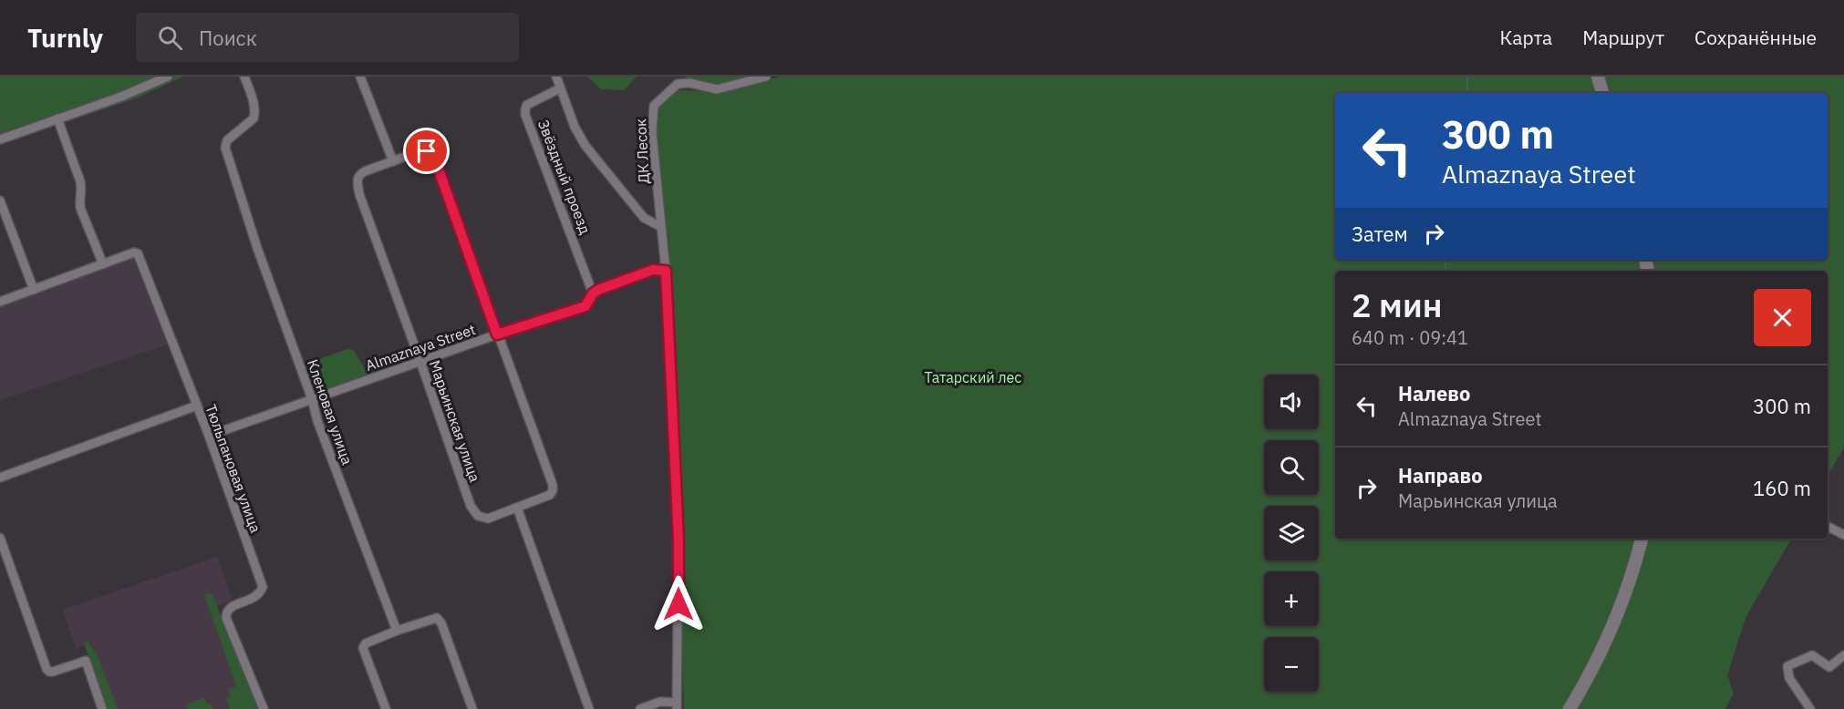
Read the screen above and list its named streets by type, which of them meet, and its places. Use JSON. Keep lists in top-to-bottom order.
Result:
{
  "streets": {
    "street": [
      "ДК Лесок",
      "Звёздный проезд",
      "Almaznaya Street",
      "Кленовая улица",
      "Марьинская улица",
      "Тюльпановая улица"
    ]
  },
  "crossings": [
    ["ДК Лесок", "Звёздный проезд"],
    ["Звёздный проезд", "Almaznaya Street"],
    ["Almaznaya Street", "Кленовая улица"],
    ["Almaznaya Street", "Марьинская улица"],
    ["Almaznaya Street", "Тюльпановая улица"]
  ],
  "parks": ["Татарский лес"],
  "page": {
    "header": "Turnly",
    "search": "Поиск",
    "nav": ["Карта", "Маршрут", "Сохранённые"],
    "turn": ["300 m", "Almaznaya Street"],
    "then": "Затем",
    "heading": ["2 мин", "640 m · 09:41"],
    "list": [
      {
        "name": "Налево",
        "note": "Almaznaya Street",
        "value": "300 m"
      },
      {
        "name": "Направо",
        "note": "Марьинская улица",
        "value": "160 m"
      }
    ],
    "map_buttons": ["+", "−"]
  }
}
